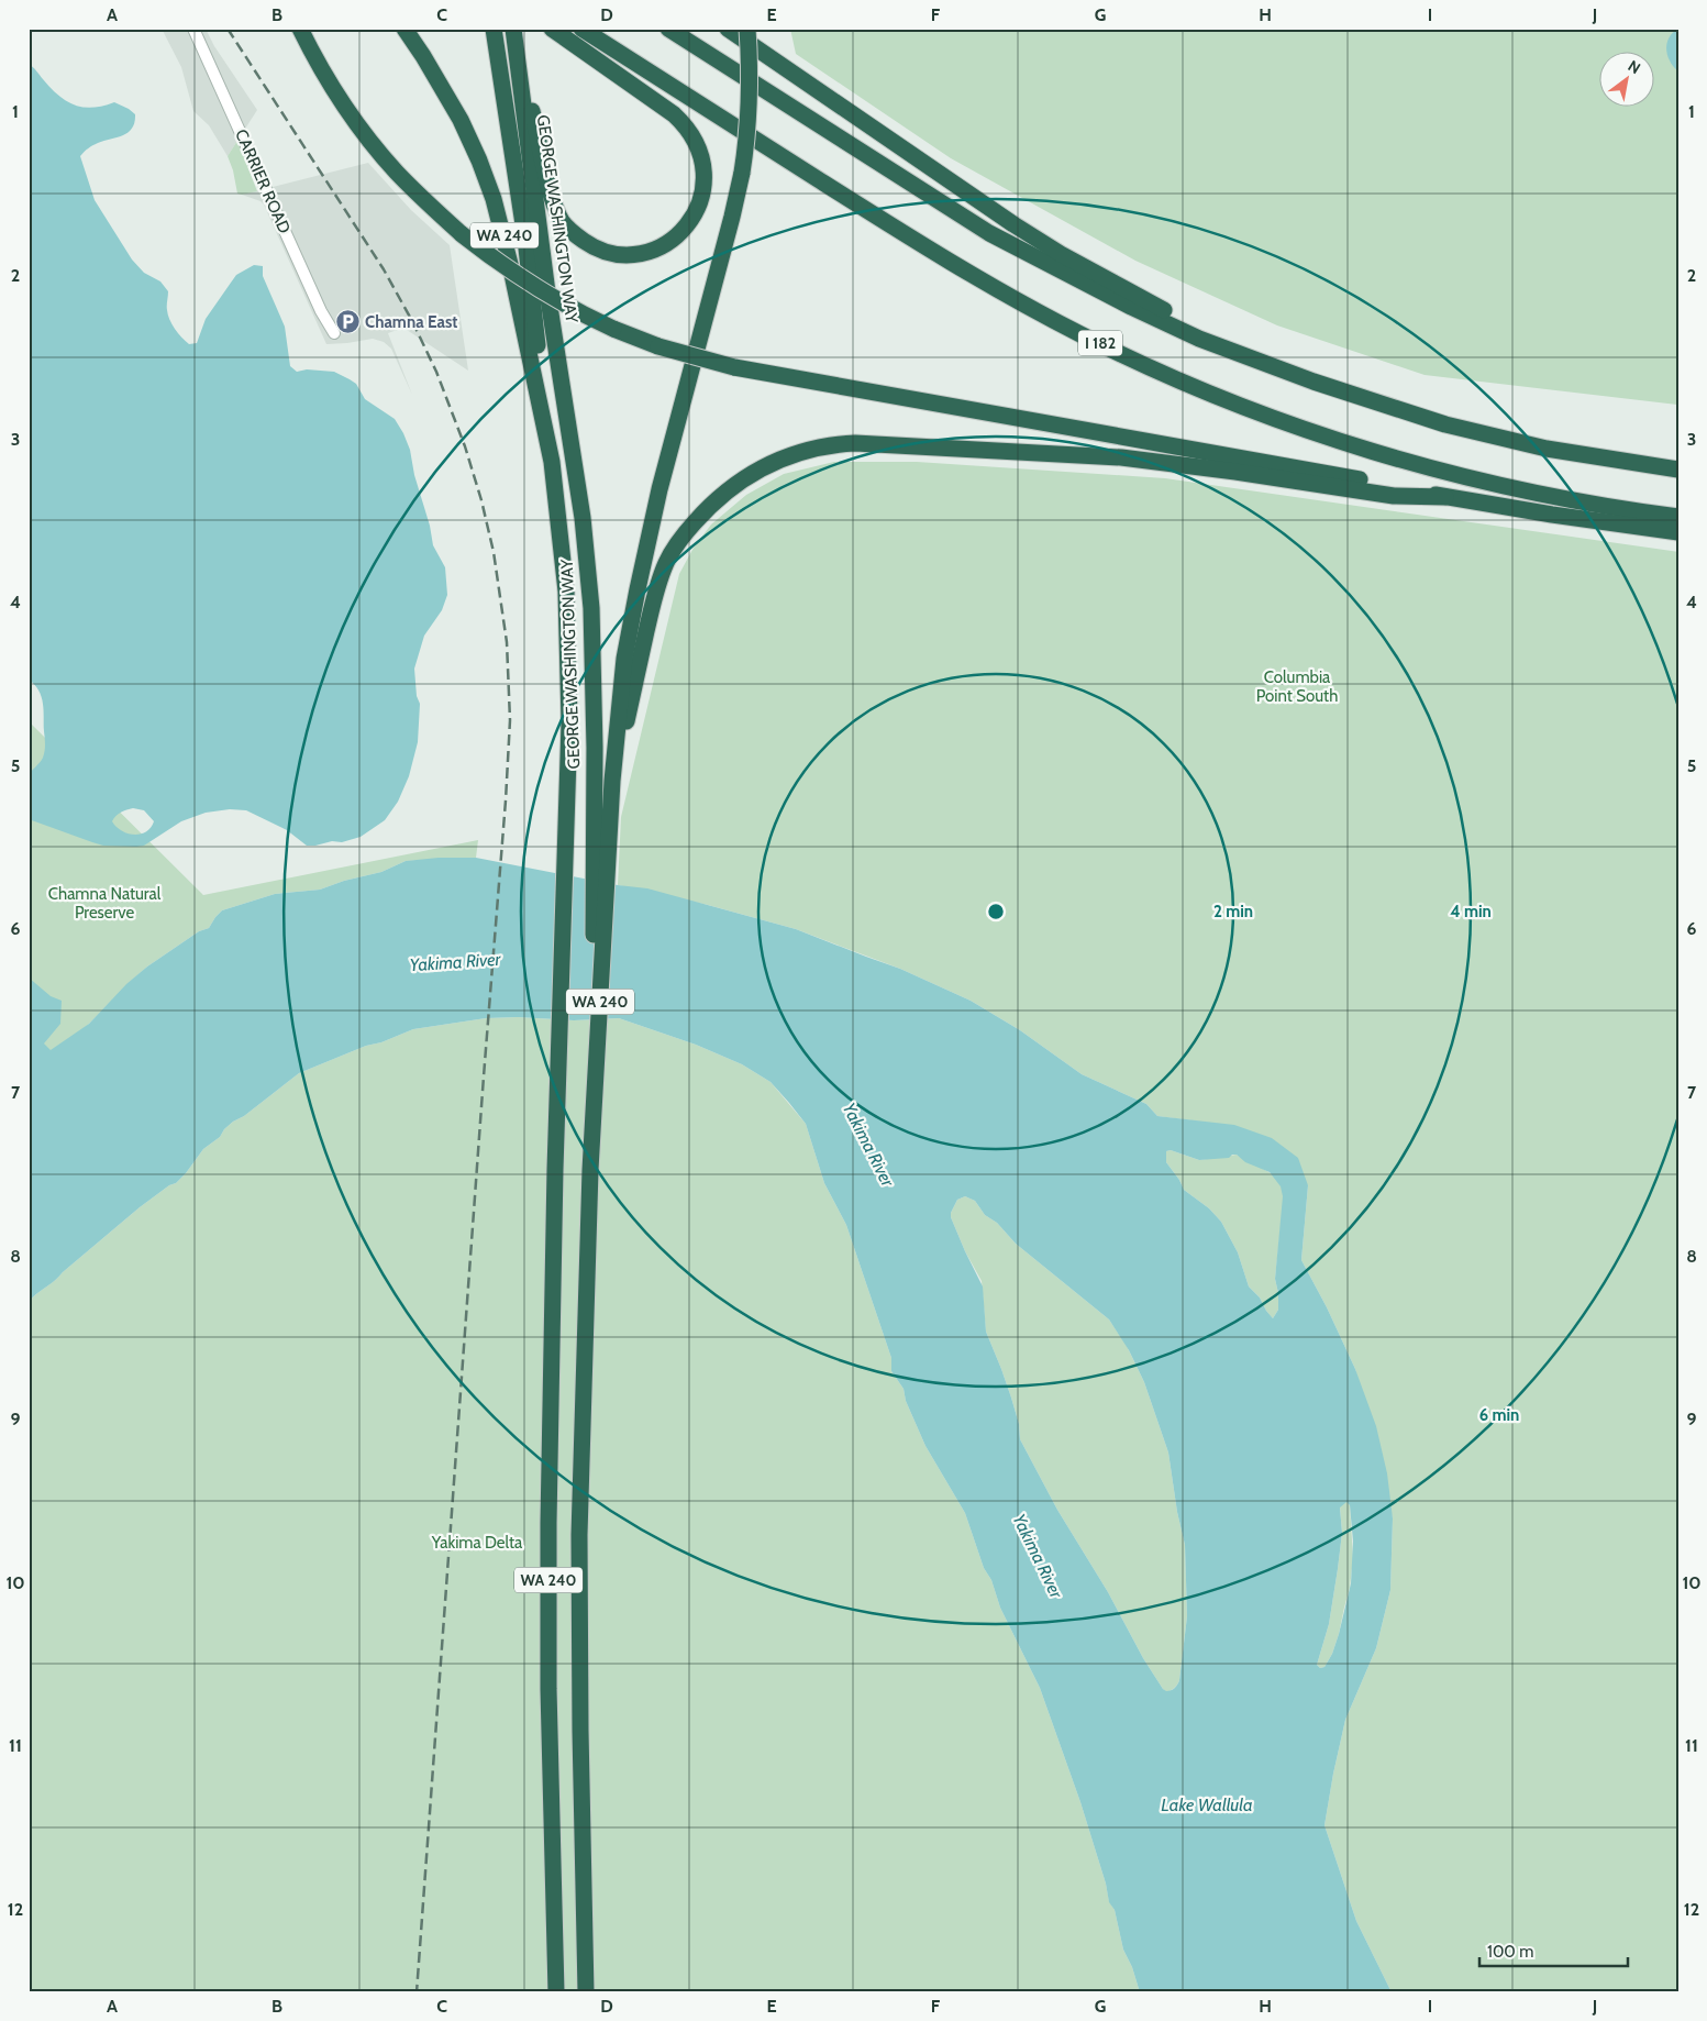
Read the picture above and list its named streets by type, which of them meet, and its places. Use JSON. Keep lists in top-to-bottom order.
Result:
{
  "streets": {
    "highway": ["GEORGE WASHINGTON WAY", "WA 240", "I 182"],
    "street": ["CARRIER ROAD"]
  },
  "water": ["Yakima River", "Lake Wallula"],
  "parks": ["Columbia Point South", "Chamna Natural Preserve", "Yakima Delta"],
  "places": {
    "parking": ["Chamna East"]
  },
  "scale_bar": "100 m",
  "north": "top right",
  "grid": {
    "columns": [
      "A",
      "B",
      "C",
      "D",
      "E",
      "F",
      "G",
      "H",
      "I",
      "J"
    ],
    "rows": [
      "1",
      "2",
      "3",
      "4",
      "5",
      "6",
      "7",
      "8",
      "9",
      "10",
      "11",
      "12"
    ]
  },
  "rings": ["2 min", "4 min", "6 min"]
}
